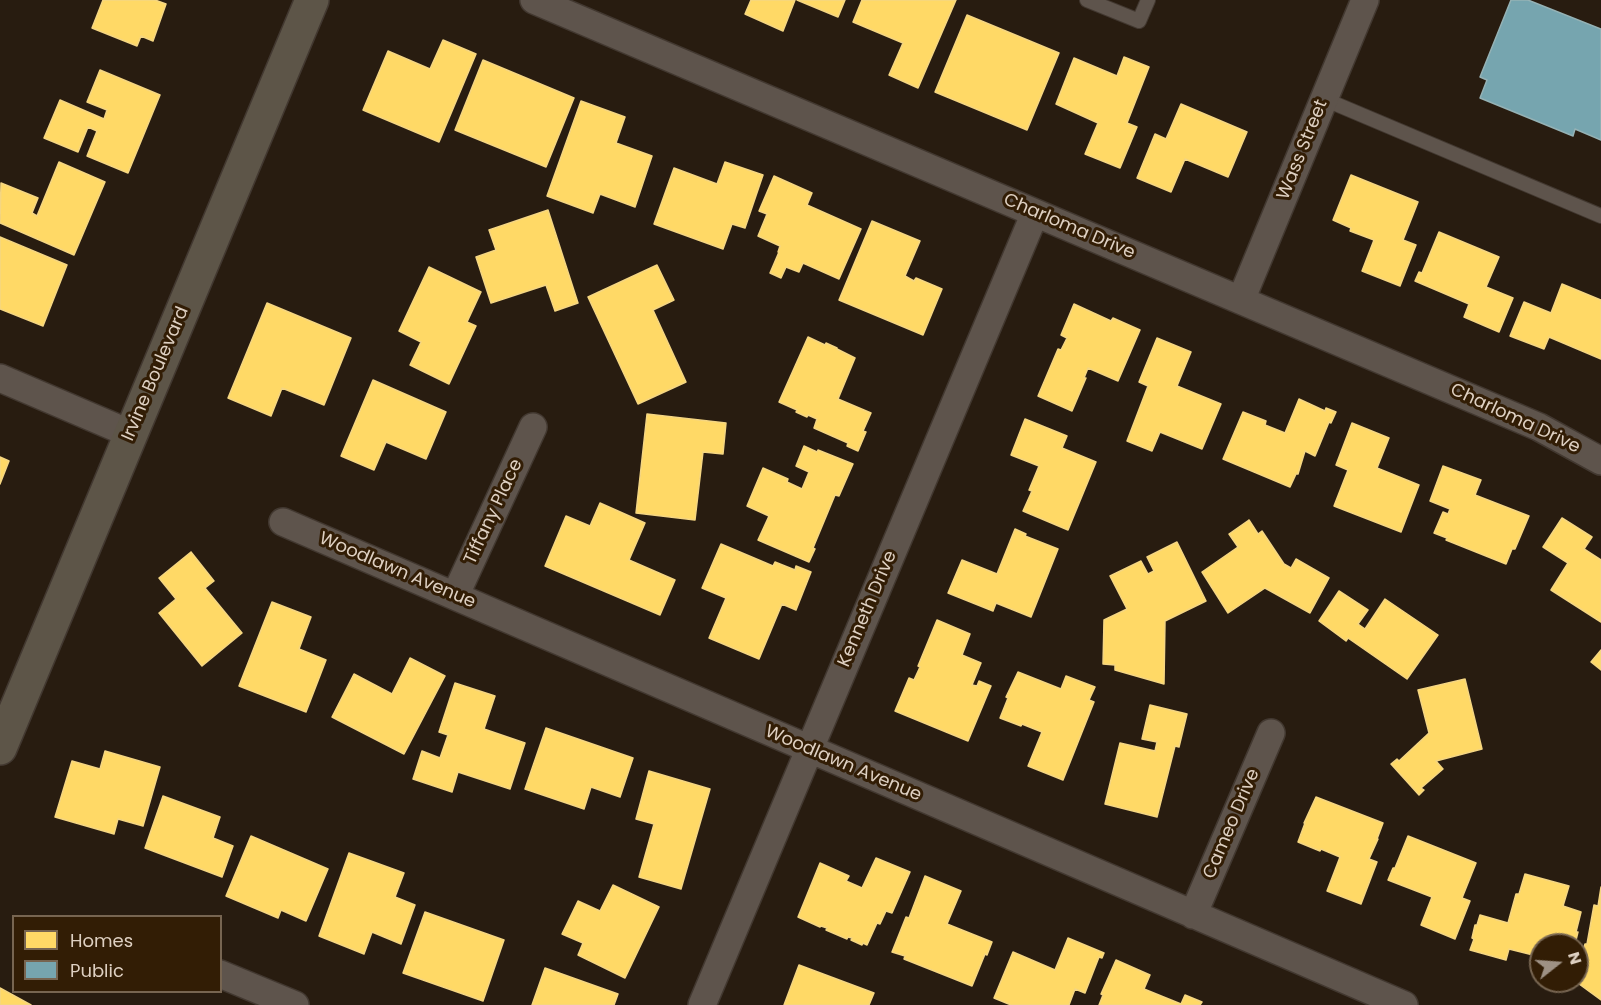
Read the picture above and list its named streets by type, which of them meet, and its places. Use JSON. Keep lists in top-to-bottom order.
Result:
{
  "streets": {
    "main road": ["Irvine Boulevard"],
    "street": [
      "Wass Street",
      "Charloma Drive",
      "Tiffany Place",
      "Woodlawn Avenue",
      "Kenneth Drive",
      "Cameo Drive"
    ]
  },
  "crossings": [
    ["Wass Street", "Charloma Drive"],
    ["Charloma Drive", "Kenneth Drive"],
    ["Tiffany Place", "Woodlawn Avenue"],
    ["Woodlawn Avenue", "Kenneth Drive"],
    ["Woodlawn Avenue", "Cameo Drive"]
  ],
  "legend": ["Homes", "Public"],
  "north": "right"
}
